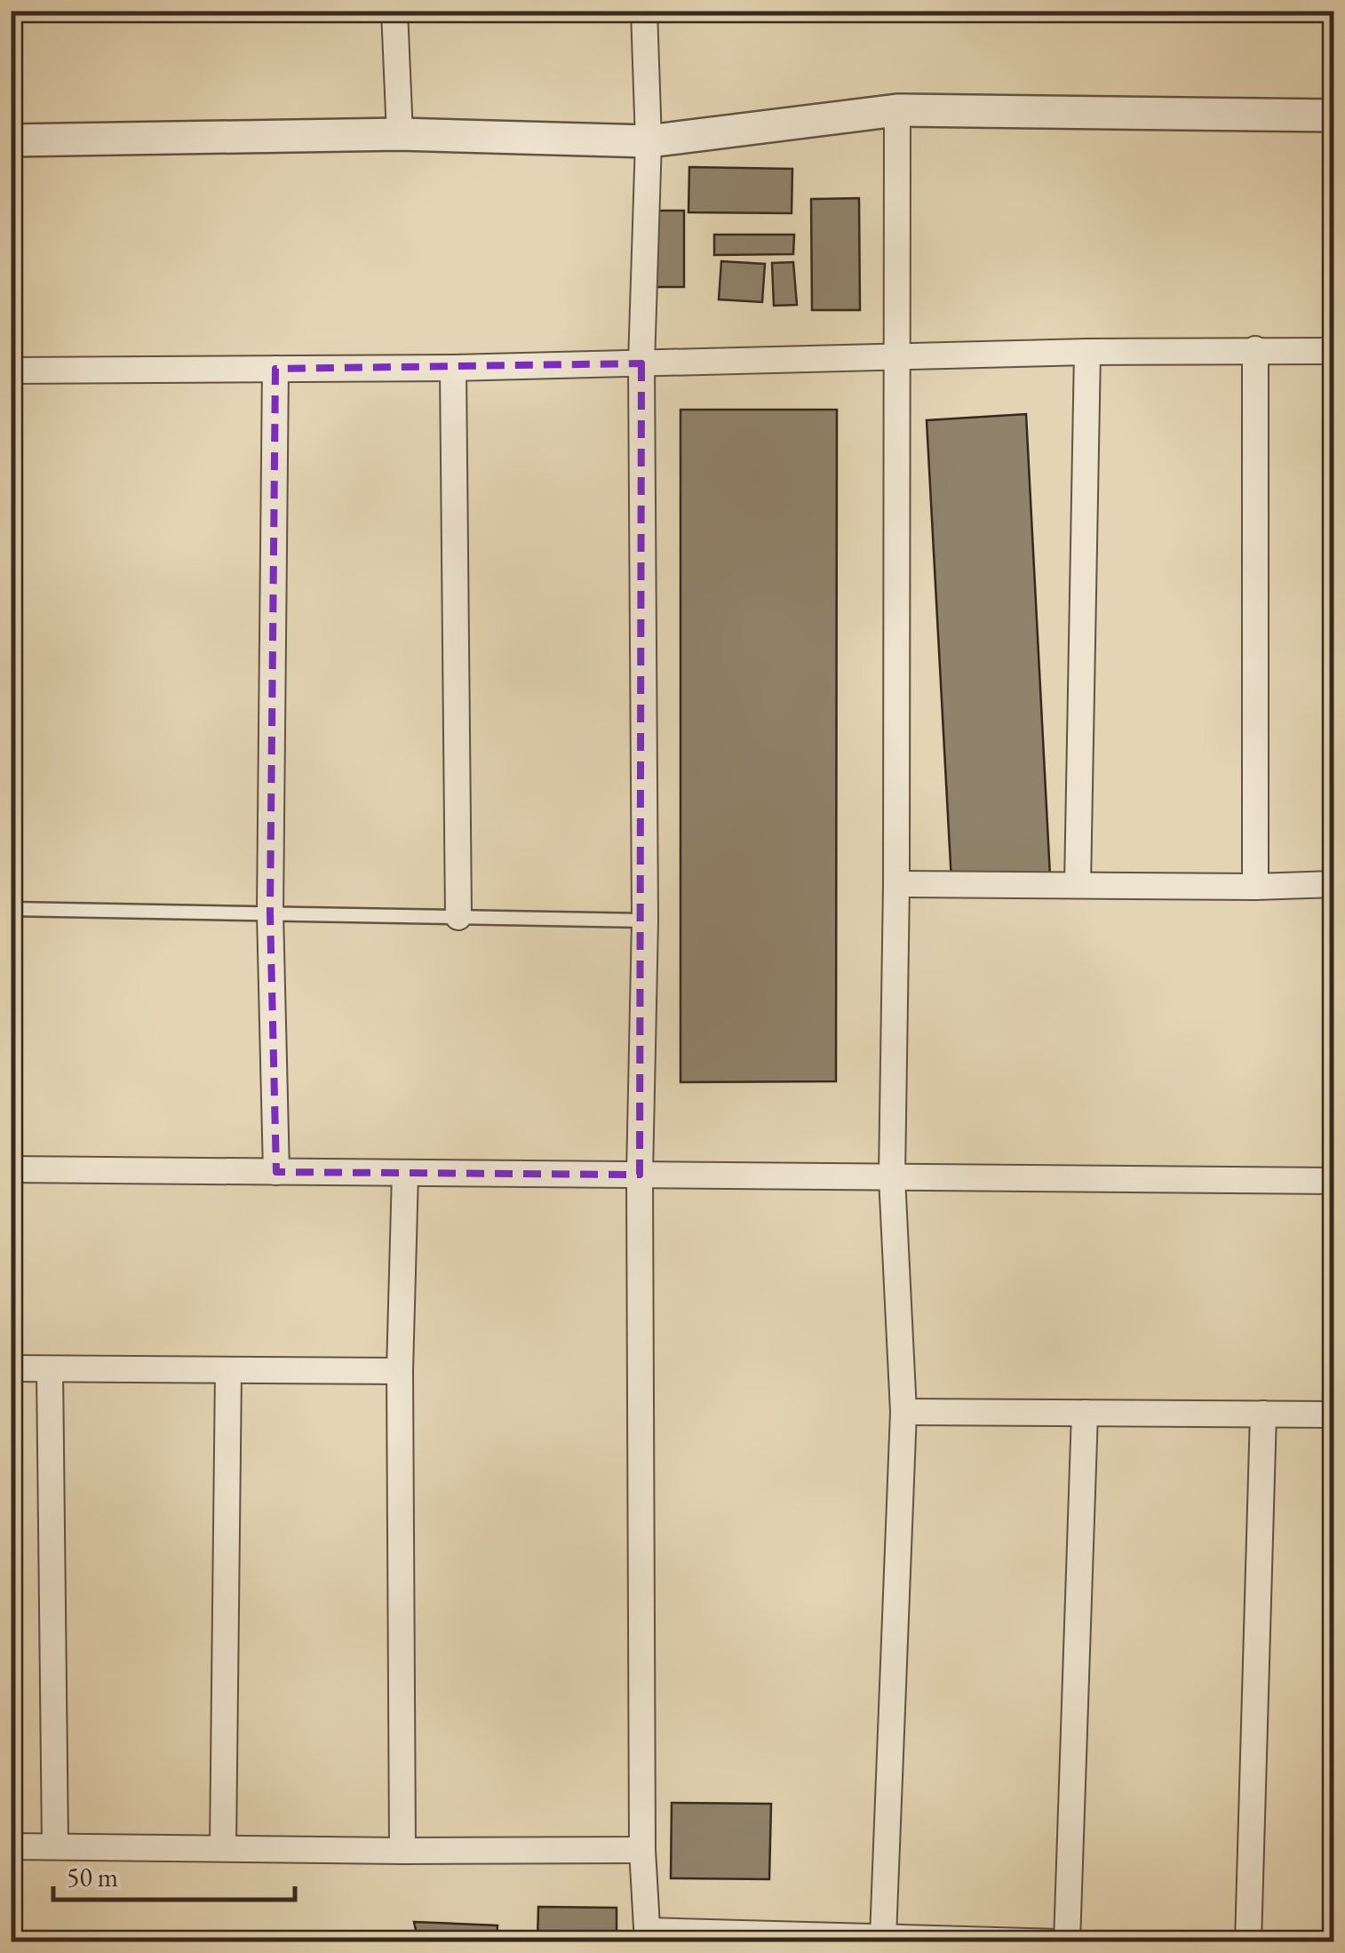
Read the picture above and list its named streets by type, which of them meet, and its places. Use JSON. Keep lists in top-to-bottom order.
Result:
{
  "scale_bar": "50 m"
}
